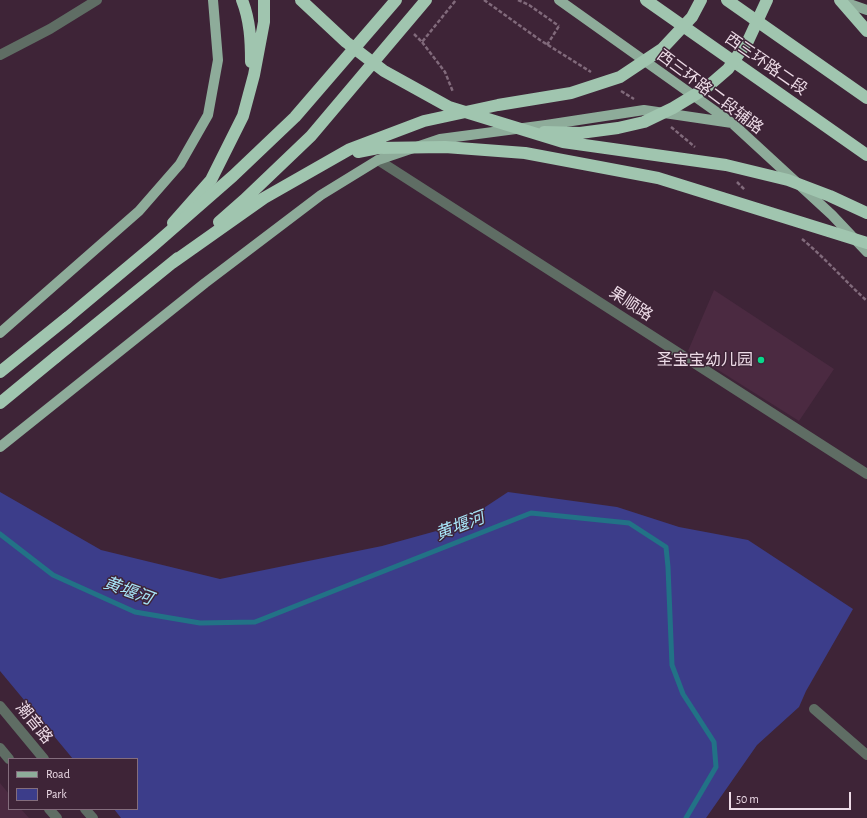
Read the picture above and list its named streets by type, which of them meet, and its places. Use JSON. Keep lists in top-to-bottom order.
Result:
{
  "streets": {
    "highway": ["西三环路二段"],
    "main road": ["西三环路二段辅路"],
    "street": ["果顺路", "潮音路"]
  },
  "water": ["黄堰河"],
  "places": ["圣宝宝幼儿园"],
  "legend": ["Road", "Park"],
  "scale_bar": "50 m"
}
